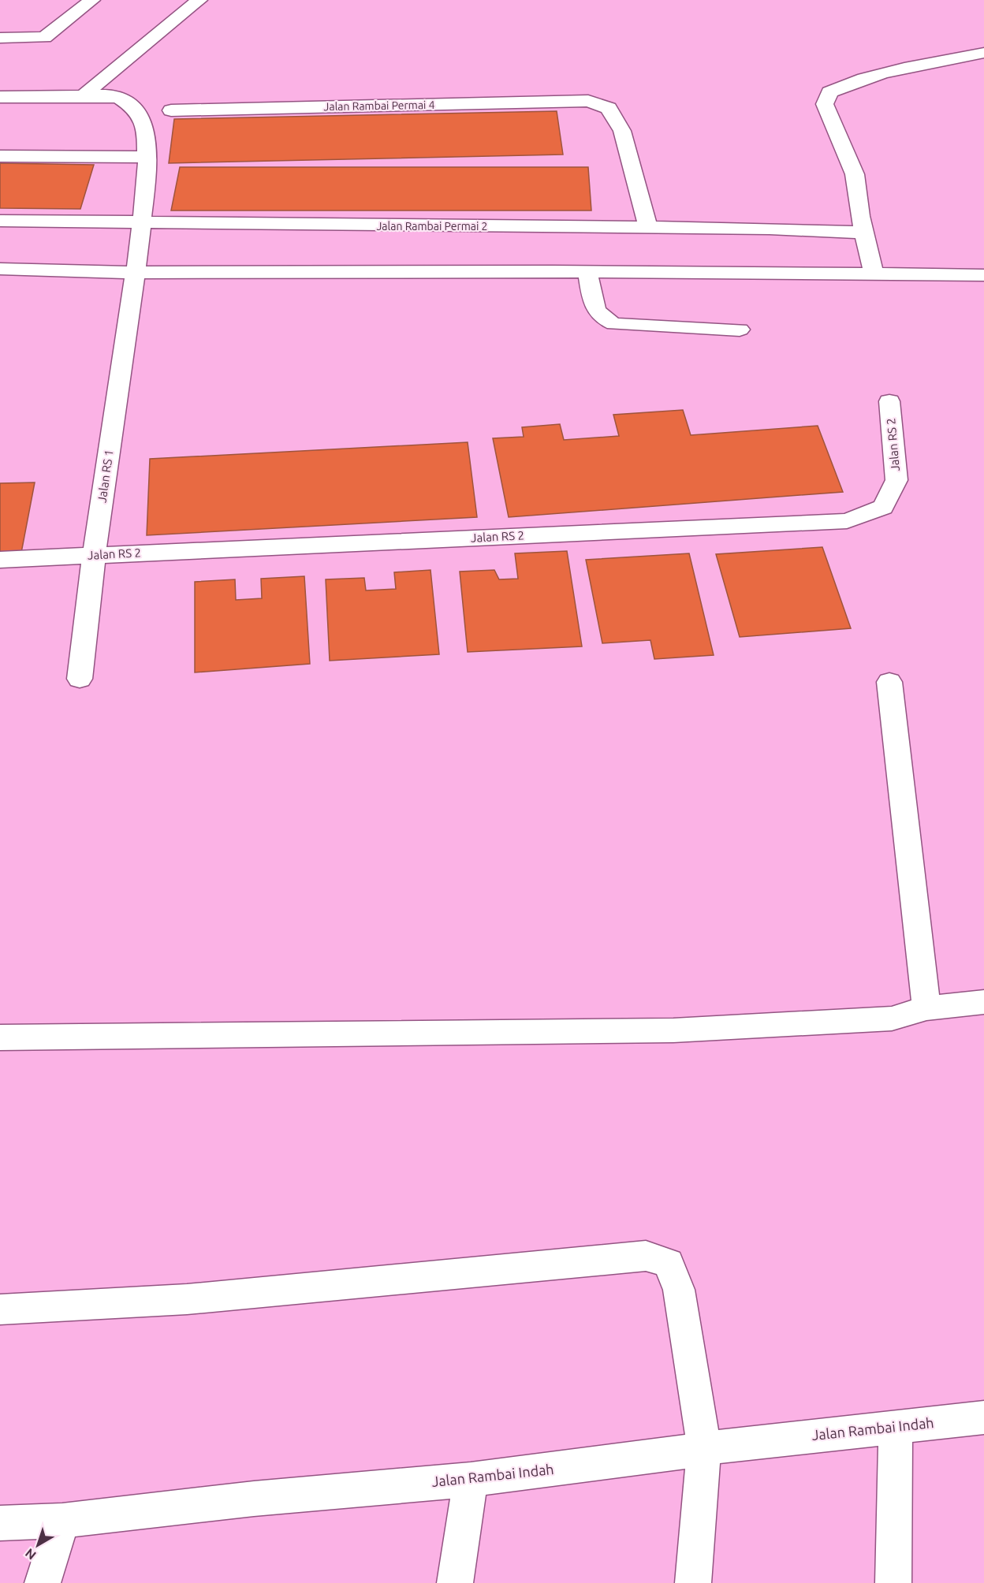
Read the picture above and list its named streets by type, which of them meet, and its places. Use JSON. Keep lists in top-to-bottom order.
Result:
{
  "streets": {
    "street": [
      "Jalan Rambai Permai 4",
      "Jalan Rambai Permai 2",
      "Jalan RS 2",
      "Jalan RS 1",
      "Jalan Rambai Indah"
    ]
  },
  "crossings": [
    ["Jalan Rambai Permai 4", "Jalan Rambai Permai 2"],
    ["Jalan Rambai Permai 2", "Jalan RS 1"],
    ["Jalan RS 2", "Jalan RS 1"]
  ],
  "north": "bottom left"
}
